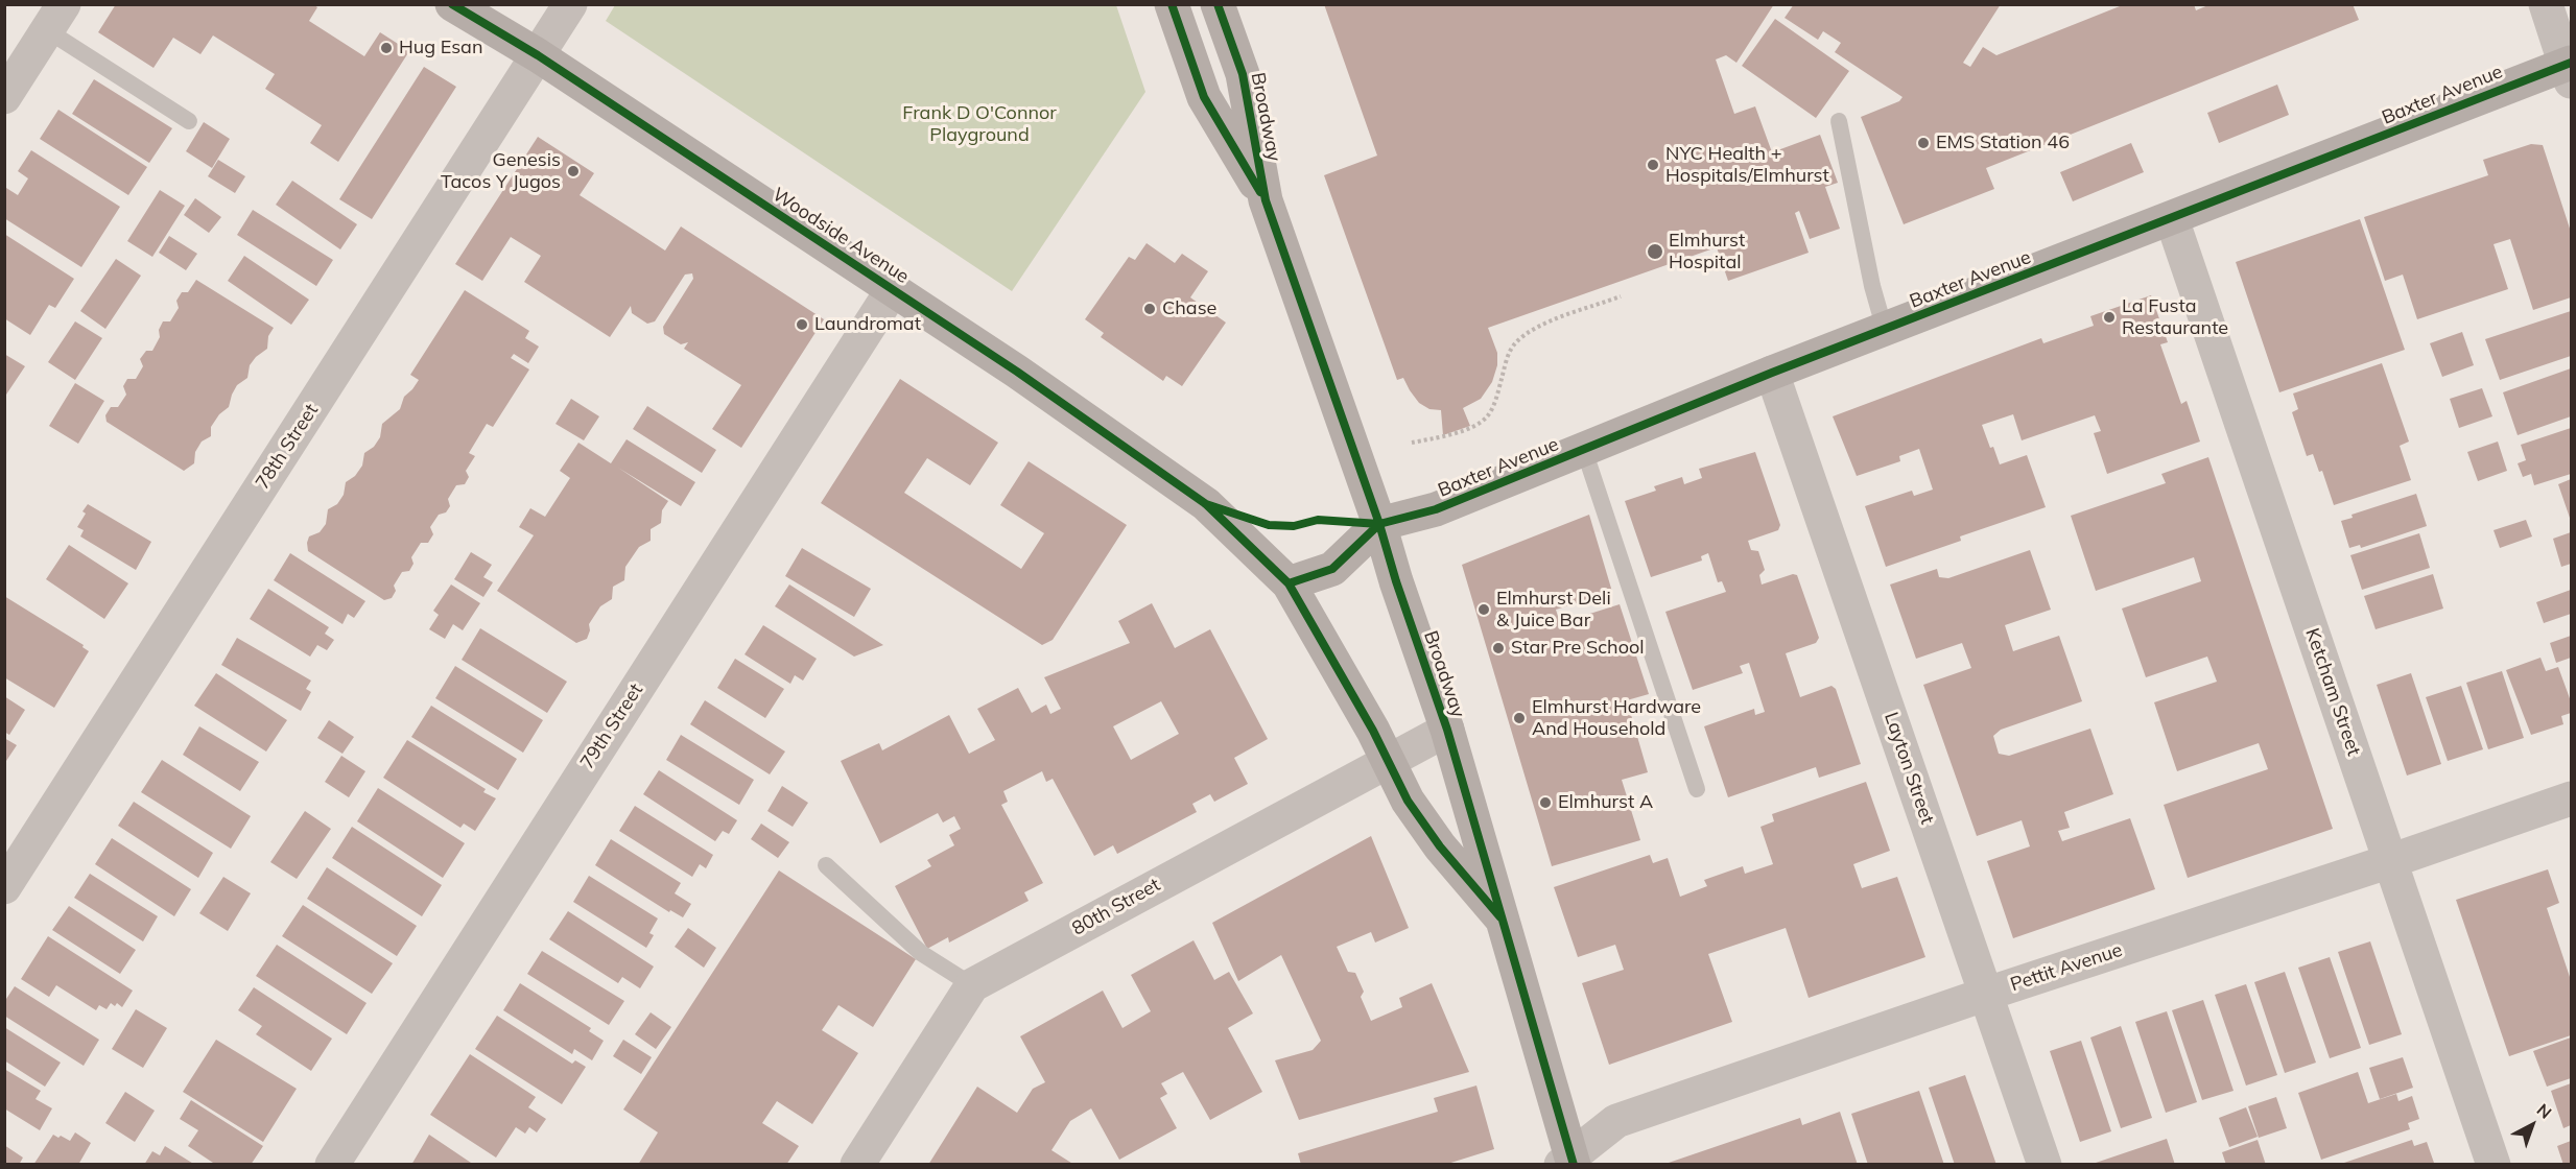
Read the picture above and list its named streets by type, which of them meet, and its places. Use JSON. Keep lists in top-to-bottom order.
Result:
{
  "streets": {
    "street": [
      "Baxter Avenue",
      "Broadway",
      "Woodside Avenue",
      "78th Street",
      "Ketcham Street",
      "79th Street",
      "Layton Street",
      "80th Street",
      "Pettit Avenue"
    ]
  },
  "crossings": [
    ["Baxter Avenue", "Broadway"],
    ["Baxter Avenue", "Ketcham Street"],
    ["Baxter Avenue", "Layton Street"],
    ["Broadway", "Woodside Avenue"],
    ["Broadway", "80th Street"],
    ["Broadway", "Pettit Avenue"],
    ["Woodside Avenue", "78th Street"],
    ["Woodside Avenue", "79th Street"],
    ["Woodside Avenue", "80th Street"],
    ["Ketcham Street", "Pettit Avenue"],
    ["Layton Street", "Pettit Avenue"]
  ],
  "parks": ["Frank D O'Connor Playground"],
  "places": [
    "Hug Esan",
    "EMS Station 46",
    "NYC Health + Hospitals/Elmhurst",
    "Genesis Tacos Y Jugos",
    "Elmhurst Hospital",
    "Chase",
    "La Fusta Restaurante",
    "Laundromat",
    "Elmhurst Deli & Juice Bar",
    "Star Pre School",
    "Elmhurst Hardware And Household",
    "Elmhurst A"
  ],
  "north": "top right"
}
